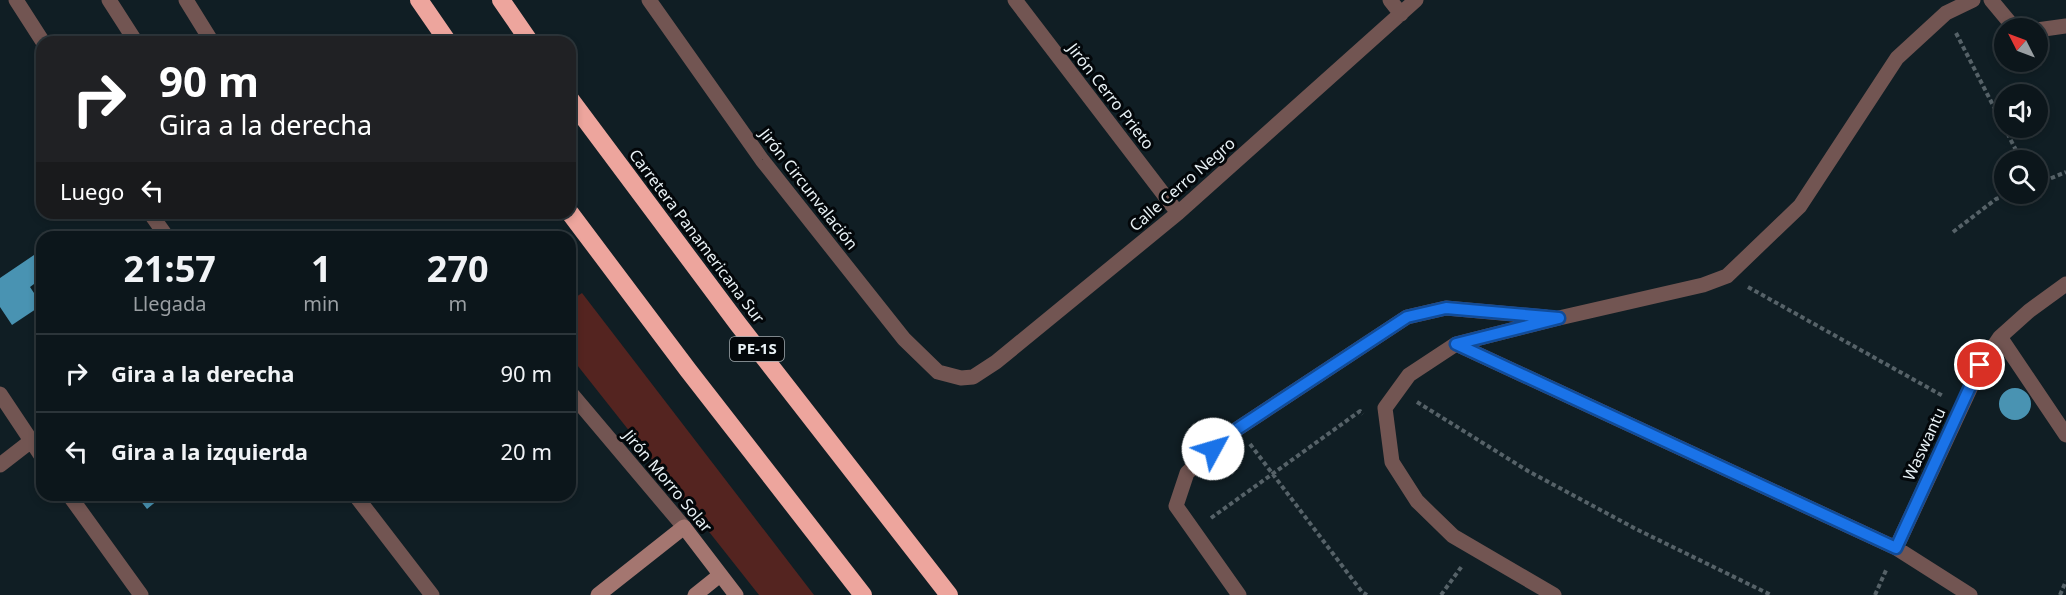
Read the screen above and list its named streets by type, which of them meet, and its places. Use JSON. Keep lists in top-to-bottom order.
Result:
{
  "streets": {
    "highway": ["Carretera Panamericana Sur", "PE-1S"],
    "street": [
      "Jirón Cerro Prieto",
      "Calle Cerro Negro",
      "Jirón Circunvalación",
      "Waswantu",
      "Jirón Morro Solar"
    ]
  },
  "crossings": [
    ["Jirón Cerro Prieto", "Calle Cerro Negro"],
    ["Calle Cerro Negro", "Jirón Circunvalación"]
  ],
  "north": "top left",
  "page": {
    "turn": ["90 m", "Gira a la derecha"],
    "then": "Luego",
    "eta": [
      "21:57",
      "Llegada",
      "1",
      "min",
      "270",
      "m"
    ],
    "list": [
      {
        "name": "Gira a la derecha",
        "value": "90 m"
      },
      {
        "name": "Gira a la izquierda",
        "value": "20 m"
      }
    ]
  }
}
